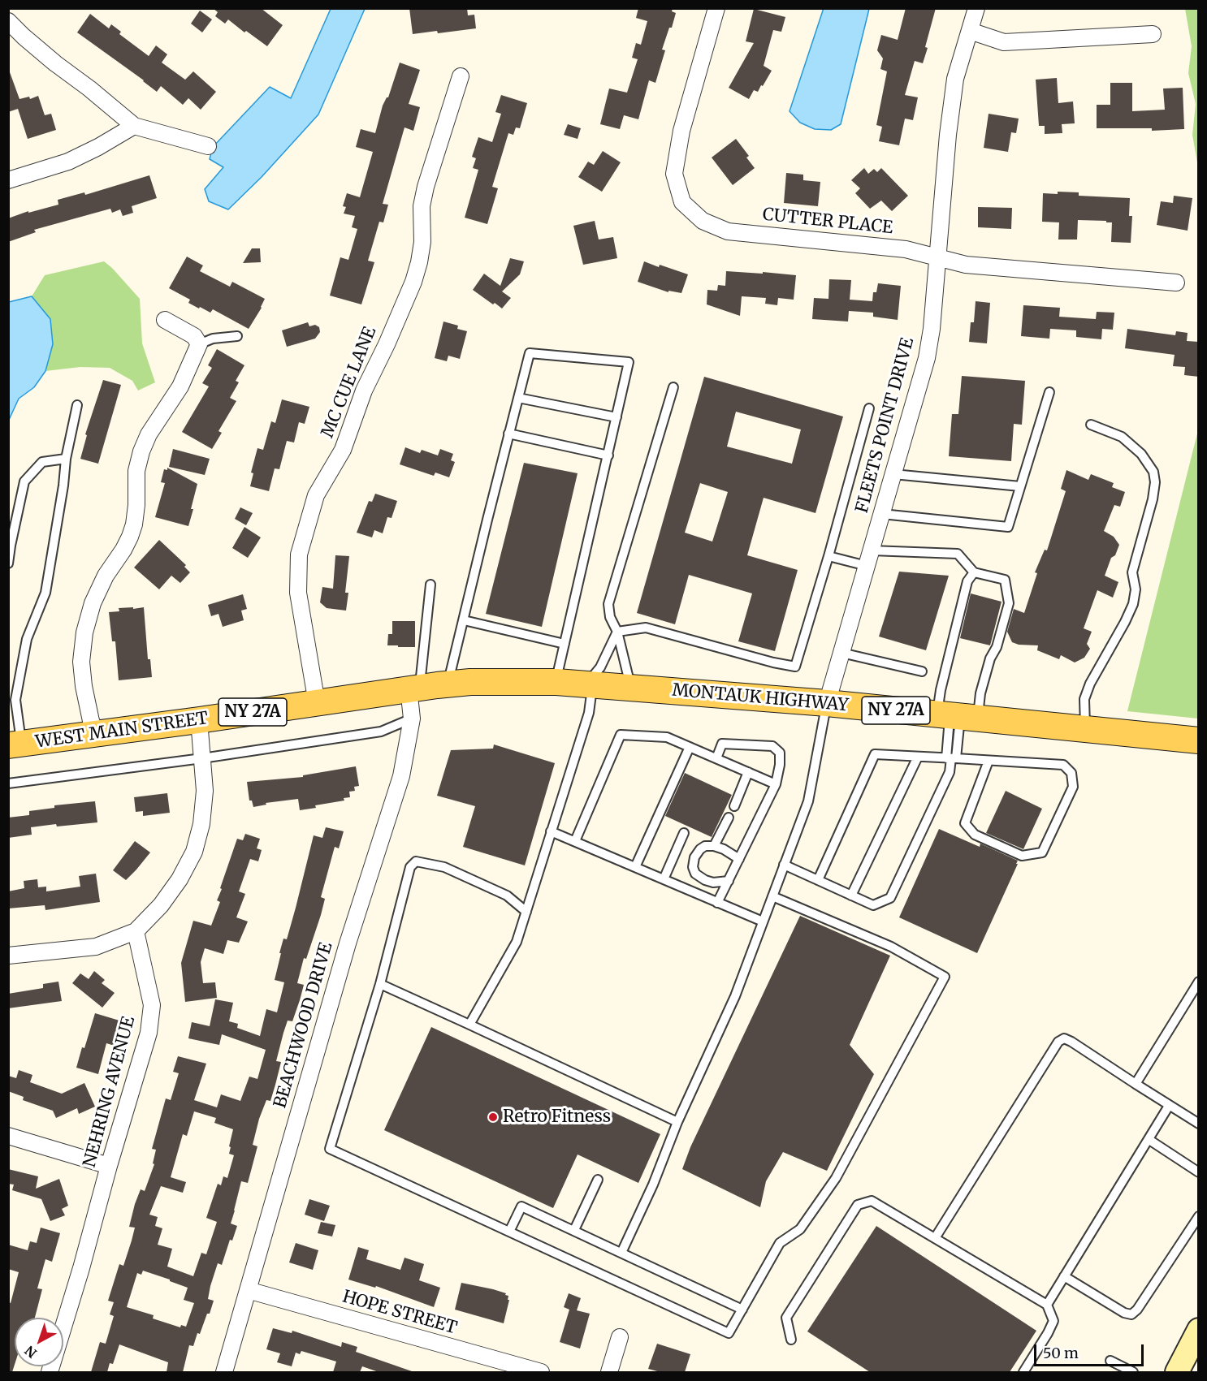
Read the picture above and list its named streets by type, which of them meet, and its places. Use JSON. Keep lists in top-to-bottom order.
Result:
{
  "streets": {
    "main road": ["MONTAUK HIGHWAY", "NY 27A", "WEST MAIN STREET"],
    "street": [
      "CUTTER PLACE",
      "MC CUE LANE",
      "FLEETS POINT DRIVE",
      "BEACHWOOD DRIVE",
      "NEHRING AVENUE",
      "HOPE STREET"
    ]
  },
  "crossings": [
    ["CUTTER PLACE", "FLEETS POINT DRIVE"],
    ["MC CUE LANE", "WEST MAIN STREET"],
    ["FLEETS POINT DRIVE", "MONTAUK HIGHWAY"],
    ["MONTAUK HIGHWAY", "WEST MAIN STREET"],
    ["MONTAUK HIGHWAY", "BEACHWOOD DRIVE"],
    ["WEST MAIN STREET", "BEACHWOOD DRIVE"],
    ["BEACHWOOD DRIVE", "HOPE STREET"]
  ],
  "places": ["Retro Fitness"],
  "scale_bar": "50 m",
  "north": "bottom left"
}
